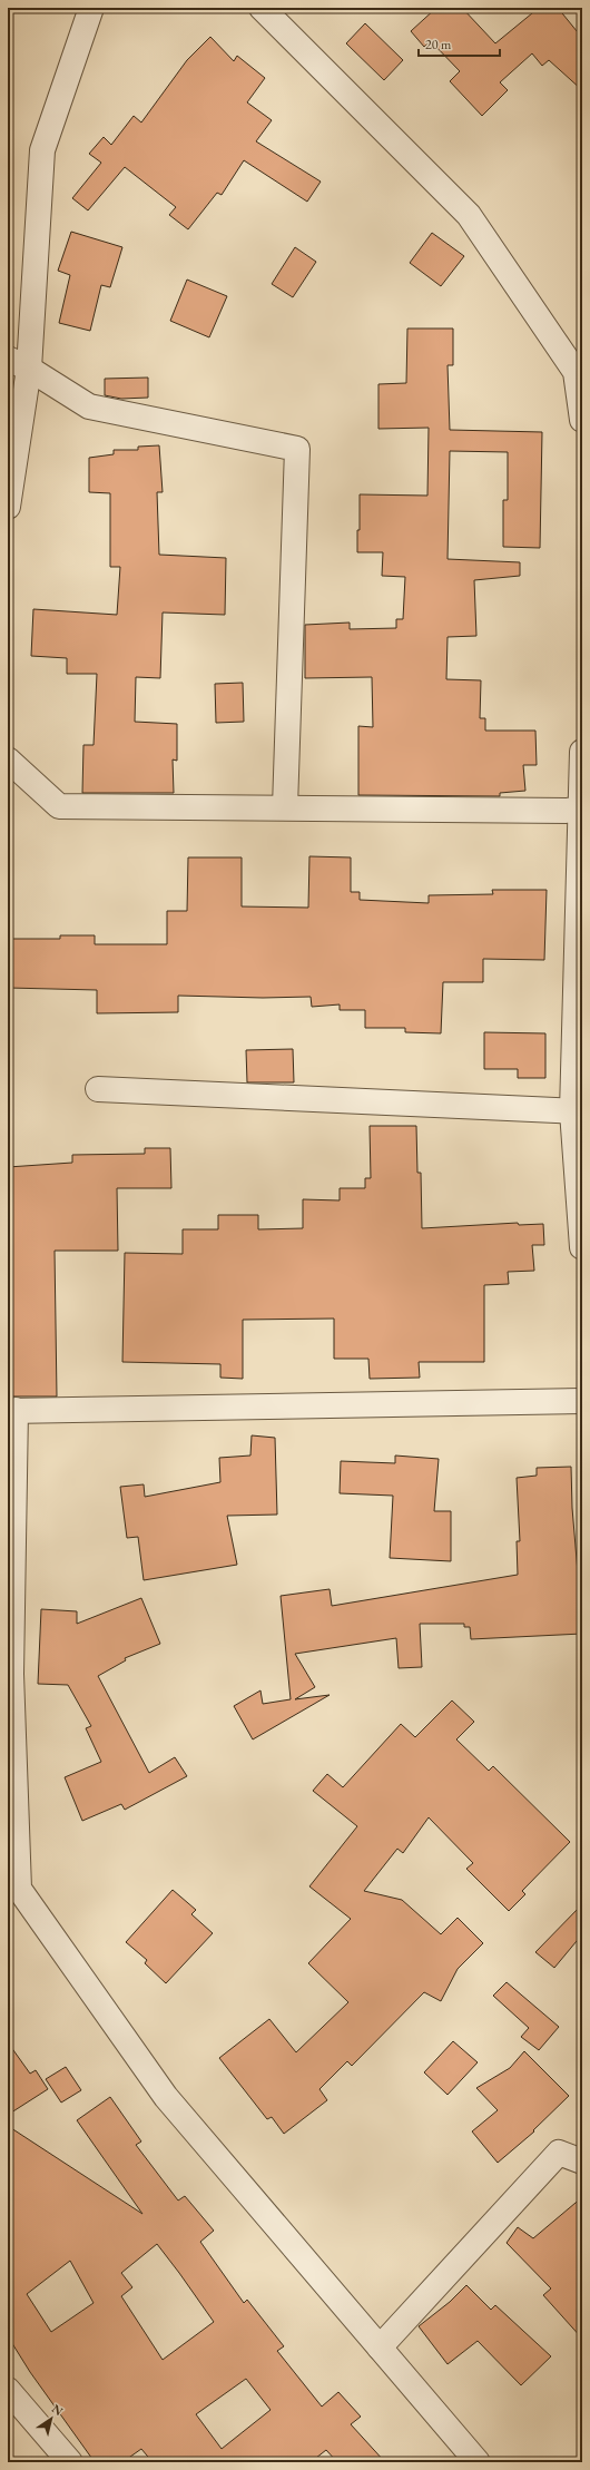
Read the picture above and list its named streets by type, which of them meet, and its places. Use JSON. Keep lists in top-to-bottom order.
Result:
{
  "scale_bar": "20 m",
  "north": "top right"
}
